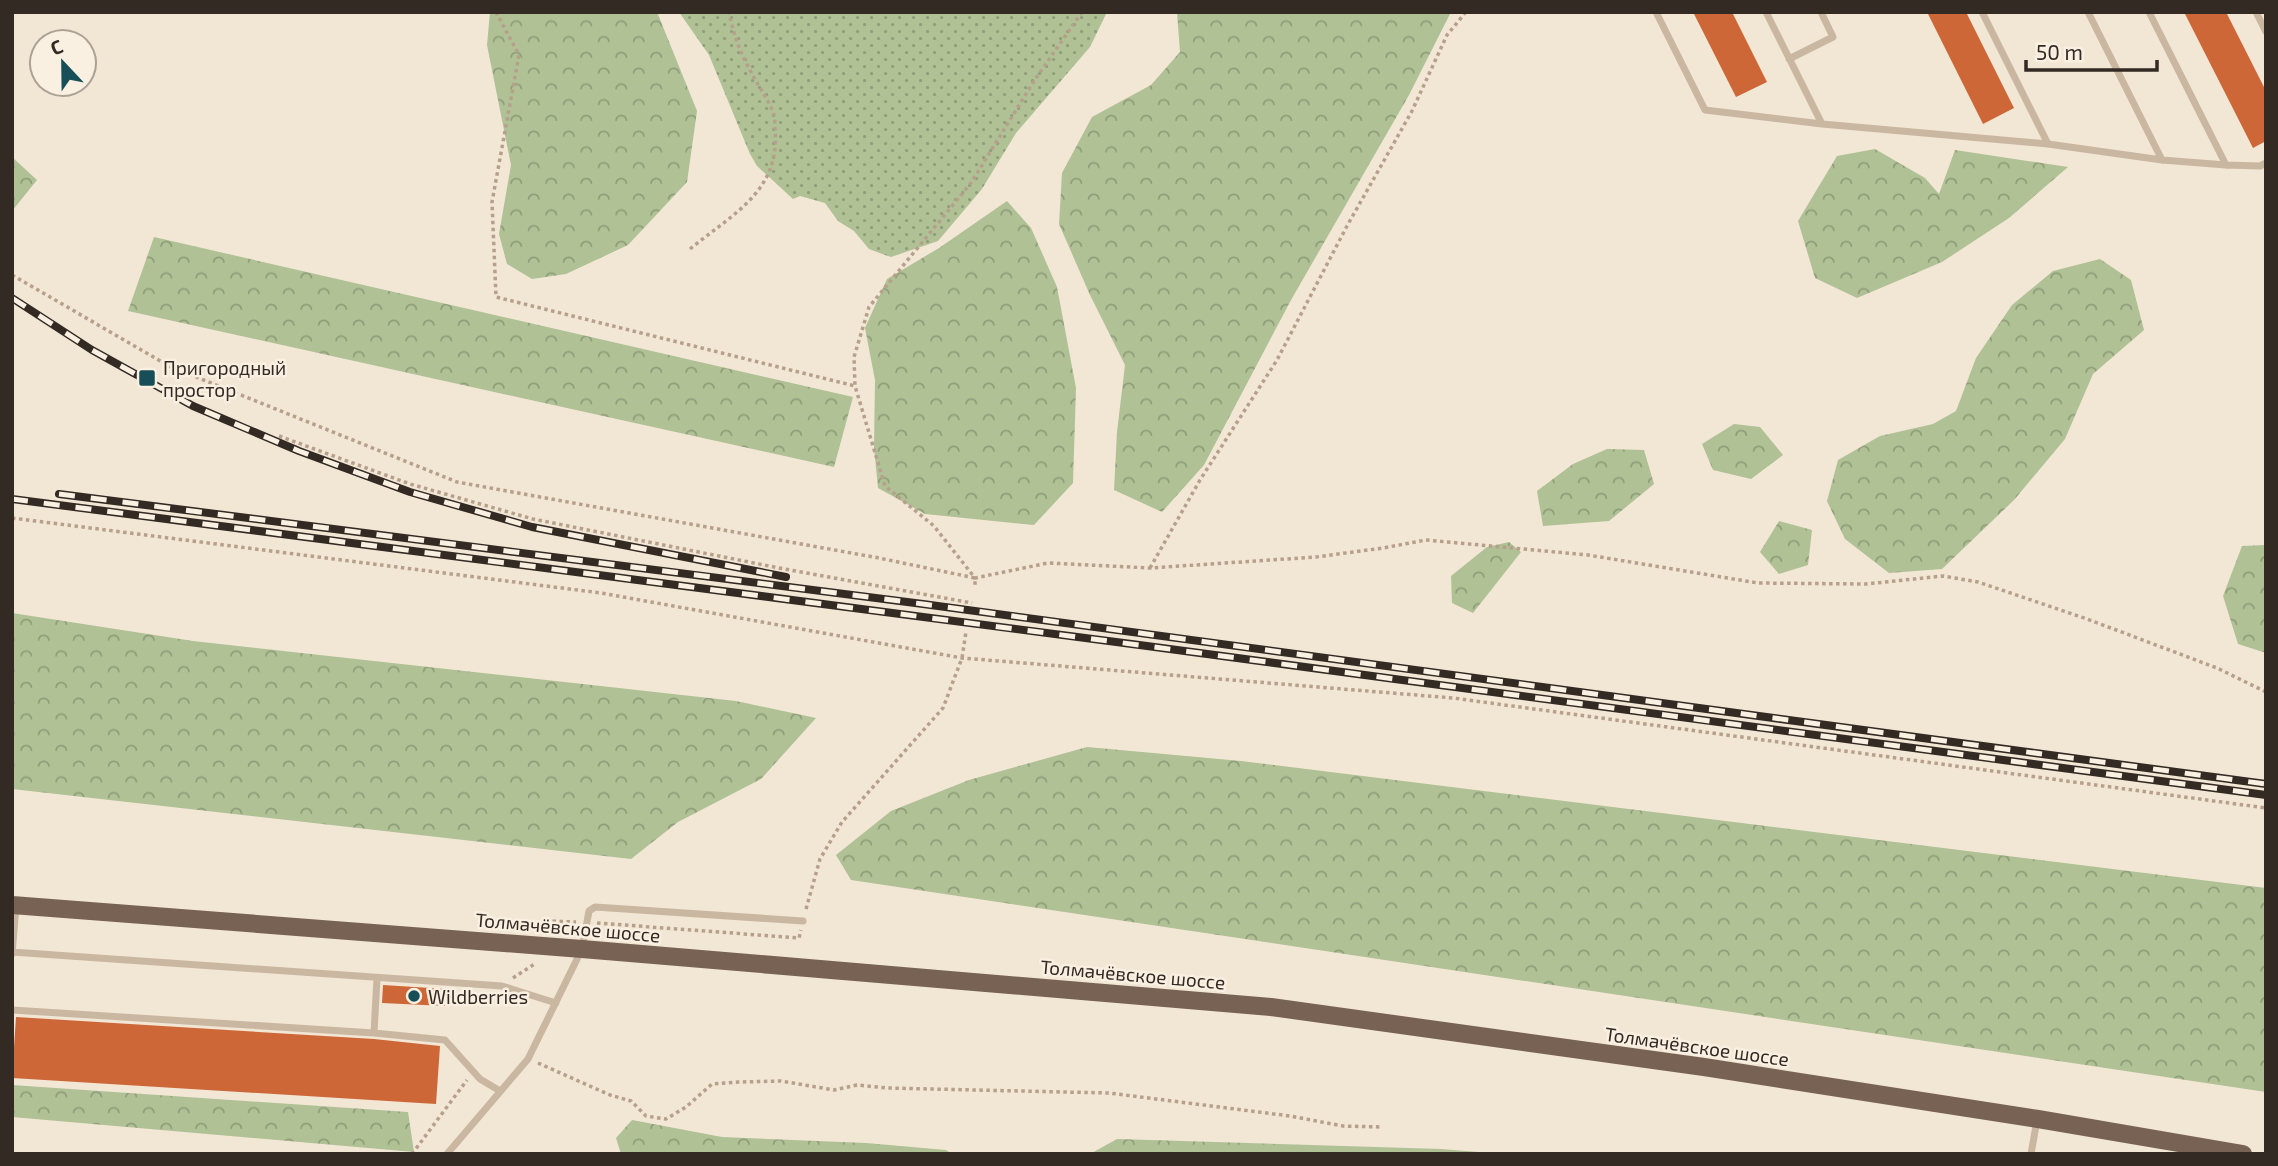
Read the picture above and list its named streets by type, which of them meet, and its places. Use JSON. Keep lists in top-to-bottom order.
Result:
{
  "streets": {
    "main road": ["Толмачёвское шоссе"]
  },
  "places": {
    "transit": ["Пригородный простор"],
    "other": ["Wildberries"]
  },
  "scale_bar": "50 m",
  "north": "top"
}
